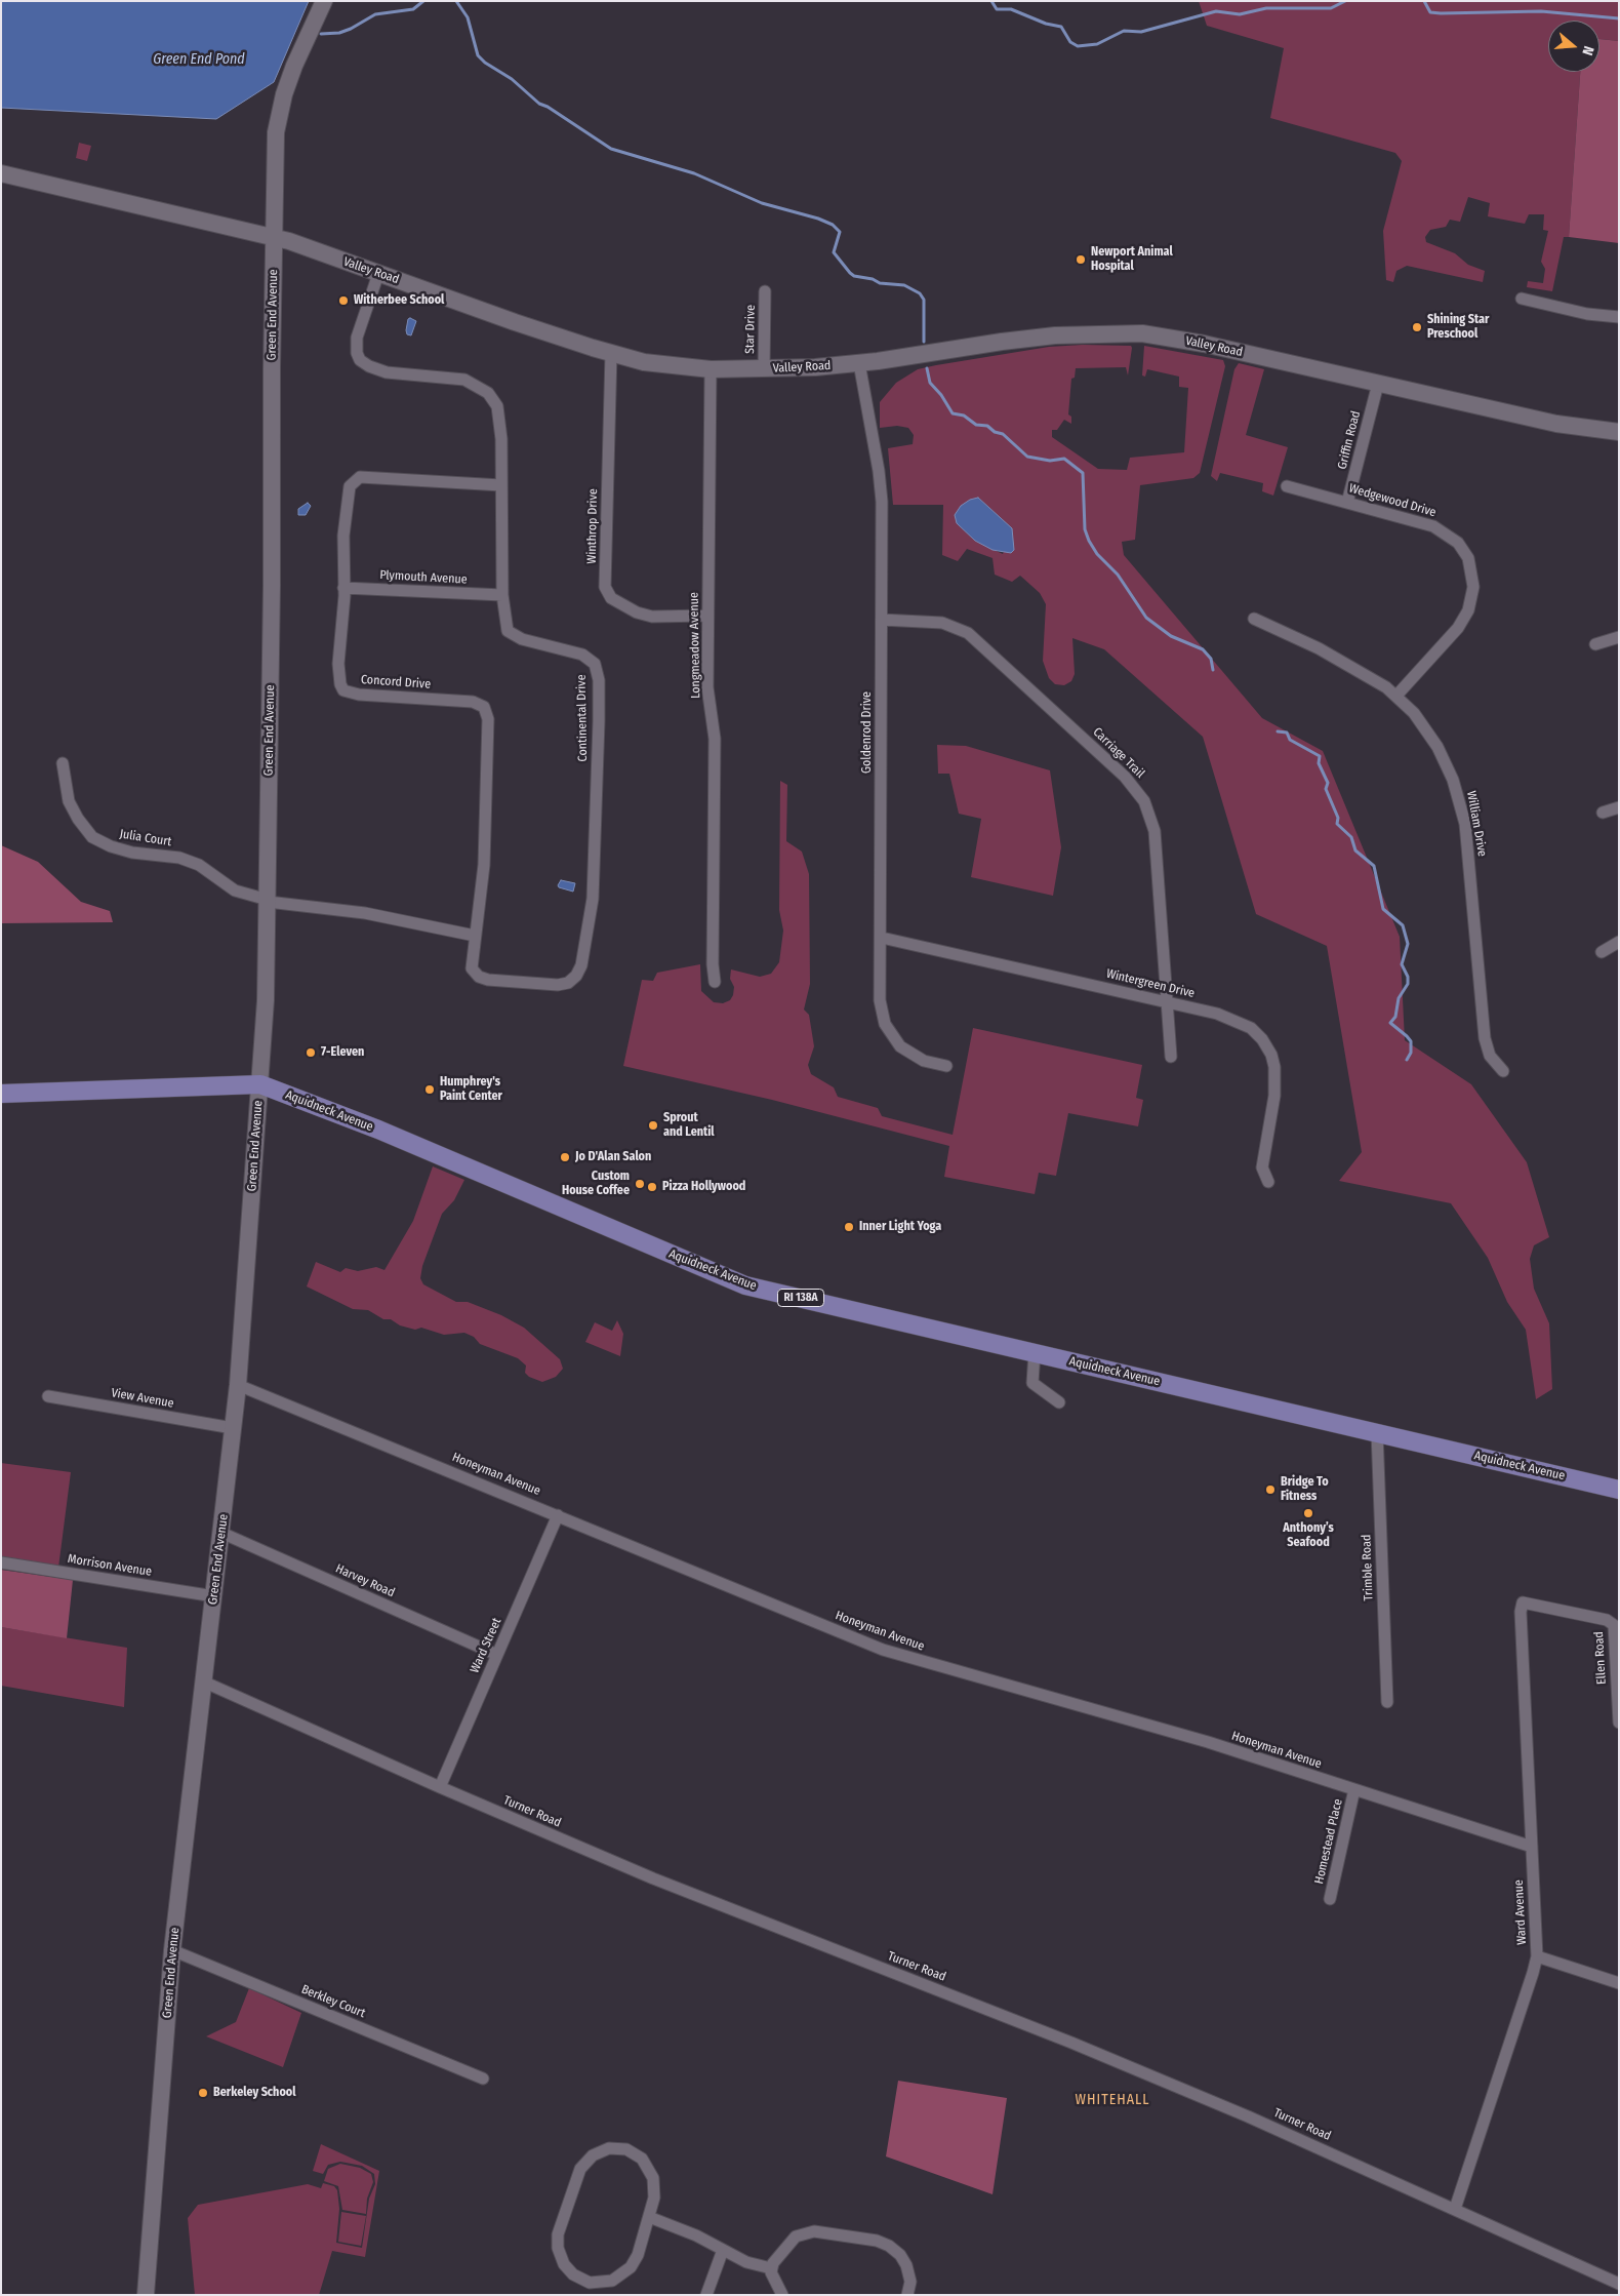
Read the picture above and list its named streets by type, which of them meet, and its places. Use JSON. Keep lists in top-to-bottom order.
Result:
{
  "streets": {
    "main road": [
      "Valley Road",
      "Green End Avenue",
      "Aquidneck Avenue",
      "RI 138A"
    ],
    "street": [
      "Star Drive",
      "Griffin Road",
      "Wedgewood Drive",
      "Winthrop Drive",
      "Plymouth Avenue",
      "Longmeadow Avenue",
      "Concord Drive",
      "Continental Drive",
      "Goldenrod Drive",
      "Carriage Trail",
      "William Drive",
      "Julia Court",
      "Wintergreen Drive",
      "View Avenue",
      "Honeyman Avenue",
      "Morrison Avenue",
      "Trimble Road",
      "Harvey Road",
      "Ward Street",
      "Ellen Road",
      "Turner Road",
      "Homestead Place",
      "Ward Avenue",
      "Berkley Court"
    ]
  },
  "crossings": [
    ["Valley Road", "Green End Avenue"],
    ["Valley Road", "Star Drive"],
    ["Valley Road", "Griffin Road"],
    ["Valley Road", "Winthrop Drive"],
    ["Valley Road", "Longmeadow Avenue"],
    ["Valley Road", "Continental Drive"],
    ["Valley Road", "Goldenrod Drive"],
    ["Green End Avenue", "Julia Court"],
    ["Green End Avenue", "Aquidneck Avenue"],
    ["Green End Avenue", "View Avenue"],
    ["Green End Avenue", "Honeyman Avenue"],
    ["Green End Avenue", "Morrison Avenue"],
    ["Green End Avenue", "Harvey Road"],
    ["Green End Avenue", "Turner Road"],
    ["Green End Avenue", "Berkley Court"],
    ["Griffin Road", "Wedgewood Drive"],
    ["Wedgewood Drive", "William Drive"],
    ["Winthrop Drive", "Longmeadow Avenue"],
    ["Plymouth Avenue", "Concord Drive"],
    ["Plymouth Avenue", "Continental Drive"],
    ["Concord Drive", "Continental Drive"],
    ["Goldenrod Drive", "Carriage Trail"],
    ["Goldenrod Drive", "Wintergreen Drive"],
    ["Carriage Trail", "Wintergreen Drive"],
    ["Aquidneck Avenue", "Trimble Road"],
    ["Honeyman Avenue", "Ward Street"],
    ["Honeyman Avenue", "Homestead Place"],
    ["Honeyman Avenue", "Ward Avenue"],
    ["Harvey Road", "Ward Street"],
    ["Ward Street", "Turner Road"],
    ["Ellen Road", "Ward Avenue"],
    ["Turner Road", "Ward Avenue"]
  ],
  "districts": ["WHITEHALL"],
  "water": ["Green End Pond"],
  "places": [
    "Newport Animal Hospital",
    "Witherbee School",
    "Shining Star Preschool",
    "7-Eleven",
    "Humphrey's Paint Center",
    "Sprout and Lentil",
    "Jo D'Alan Salon",
    "Custom House Coffee",
    "Pizza Hollywood",
    "Inner Light Yoga",
    "Bridge To Fitness",
    "Anthony’s Seafood",
    "Berkeley School"
  ],
  "north": "right"
}
